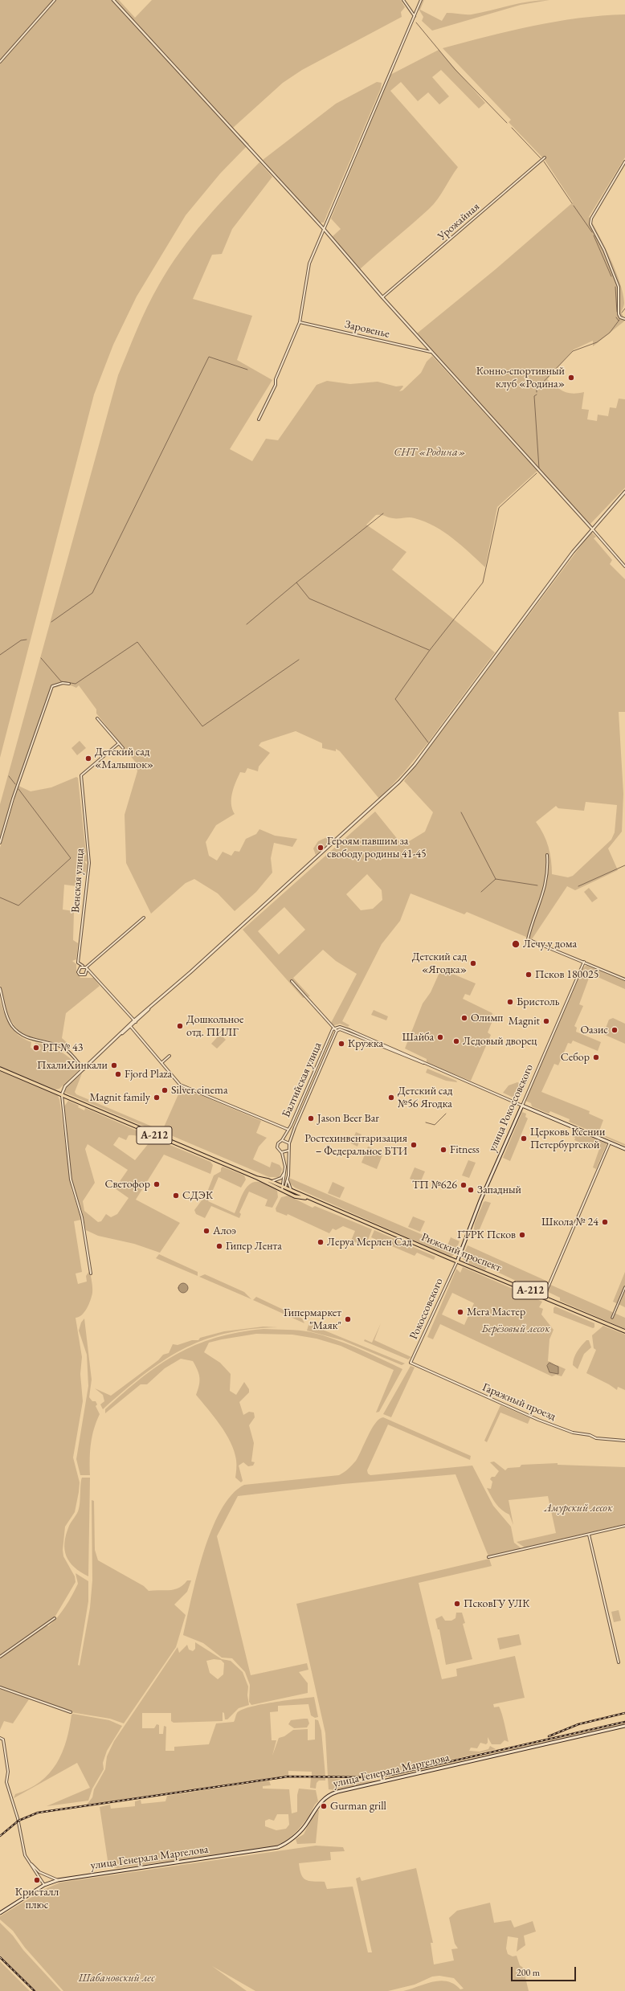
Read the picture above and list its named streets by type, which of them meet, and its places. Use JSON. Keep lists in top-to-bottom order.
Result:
{
  "streets": {
    "highway": ["А-212", "Рижский проспект"],
    "main road": ["улица Рокоссовского", "улица Генерала Маргелова"],
    "street": [
      "Урожайная",
      "Заровенье",
      "Венская улица",
      "Балтийская улица",
      "Рокоссовского",
      "Гаражный проезд"
    ]
  },
  "crossings": [
    ["Балтийская улица", "Рижский проспект"],
    ["улица Рокоссовского", "Рижский проспект"],
    ["улица Рокоссовского", "Рокоссовского"],
    ["А-212", "Рижский проспект"],
    ["Рижский проспект", "Рокоссовского"],
    ["Рокоссовского", "Гаражный проезд"]
  ],
  "parks": [
    "СНТ «Родина»",
    "Берёзовый лесок",
    "Амурский лесок",
    "Шабановский лес"
  ],
  "places": [
    "Конно-спортивный клуб «Родина»",
    "Детский сад «Малышок»",
    "Героям павшим за свободу родины 41-45",
    "Лечу у дома",
    "Детский сад «Ягодка»",
    "Псков 180025",
    "Бристоль",
    "Олимп",
    "Magnit",
    "Дошкольное отд. ПИЛГ",
    "Оазис",
    "Шайба",
    "Ледовый дворец",
    "Кружка",
    "РП № 43",
    "Себор",
    "ПхалиХинкали",
    "Fjord Plaza",
    "Silver cinema",
    "Magnit family",
    "Детский сад №56 Ягодка",
    "Jason Beer Bar",
    "Церковь Ксении Петербургской",
    "Ростехинвентаризация – Федеральное БТИ",
    "Fitness",
    "Светофор",
    "ТП №626",
    "Западный",
    "СДЭК",
    "Школа № 24",
    "Алоэ",
    "ГТРК Псков",
    "Леруа Мерлен Сад",
    "Гипер Лента",
    "Мега Мастер",
    "Гипермаркет \"Маяк\"",
    "ПсковГУ УЛК",
    "Gurman grill",
    "Кристалл плюс"
  ],
  "scale_bar": "200 m"
}
